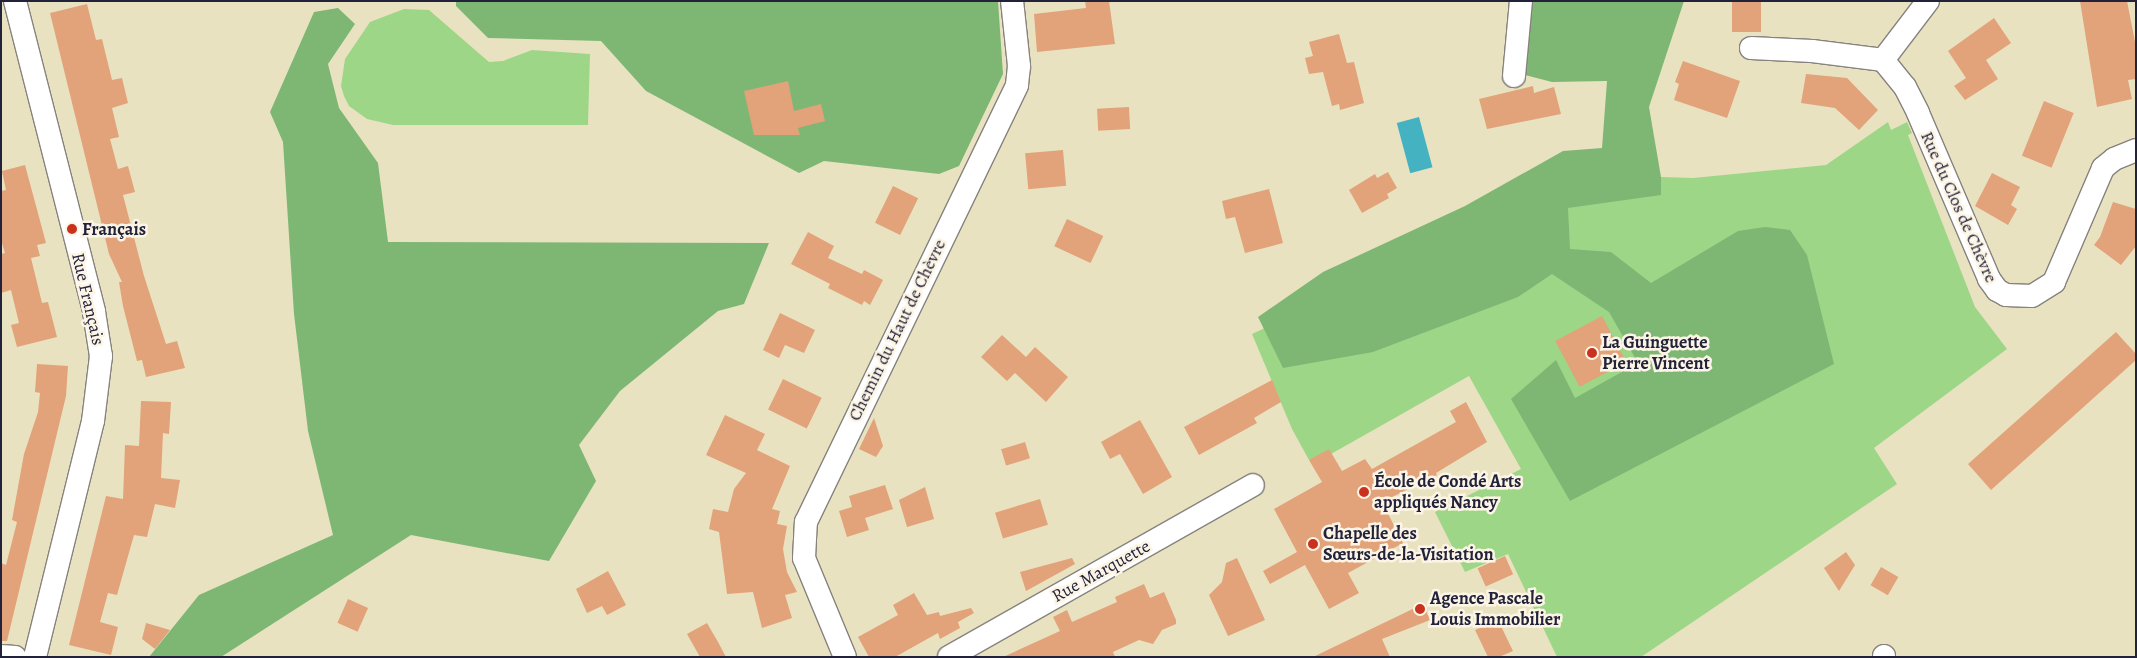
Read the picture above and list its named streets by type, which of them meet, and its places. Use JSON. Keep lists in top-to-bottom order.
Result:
{
  "streets": {
    "street": [
      "Rue du Clos de Chèvre",
      "Rue Français",
      "Chemin du Haut de Chèvre",
      "Rue Marquette"
    ]
  },
  "places": [
    "Français",
    "La Guinguette Pierre Vincent",
    "École de Condé Arts appliqués Nancy",
    "Chapelle des Sœurs-de-la-Visitation",
    "Agence Pascale Louis Immobilier"
  ]
}
